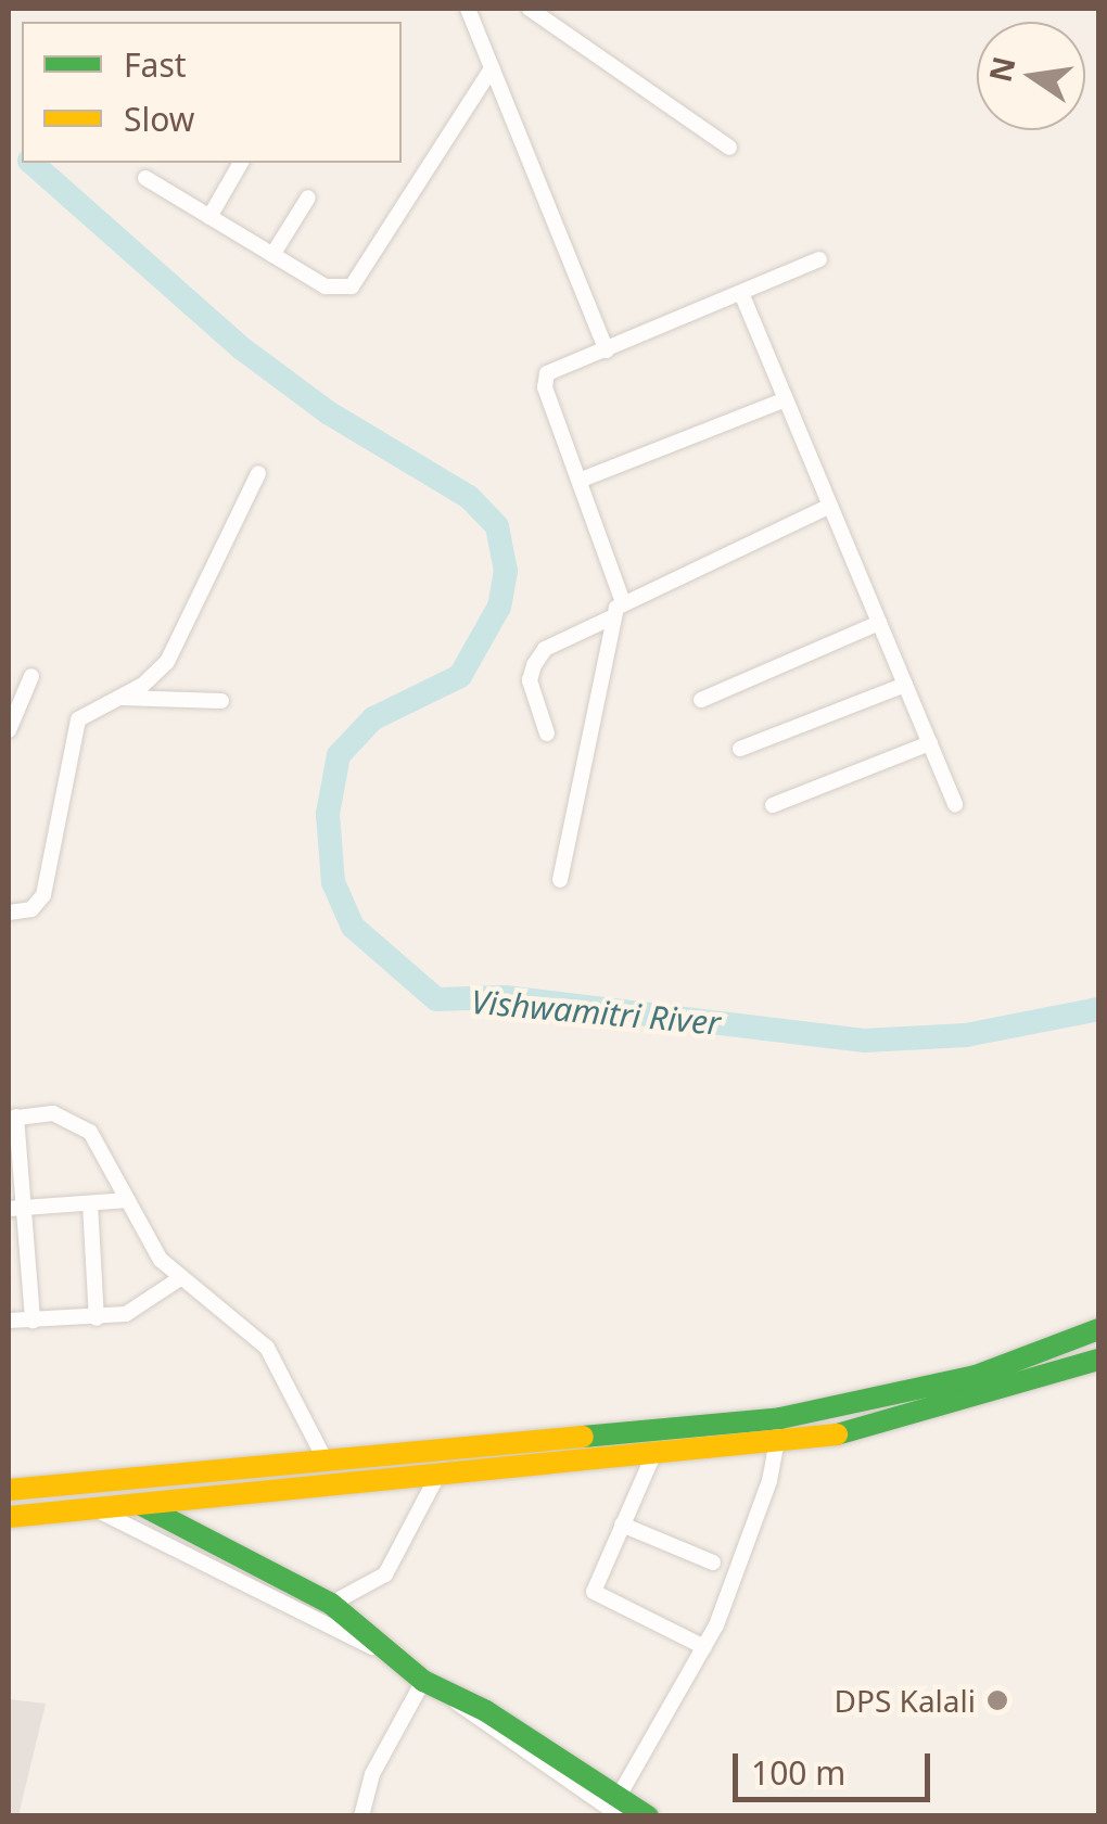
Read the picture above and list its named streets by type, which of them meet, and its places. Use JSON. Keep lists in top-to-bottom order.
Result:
{
  "water": ["Vishwamitri River"],
  "places": ["DPS Kalali"],
  "legend": ["Fast", "Slow"],
  "scale_bar": "100 m",
  "north": "left"
}
